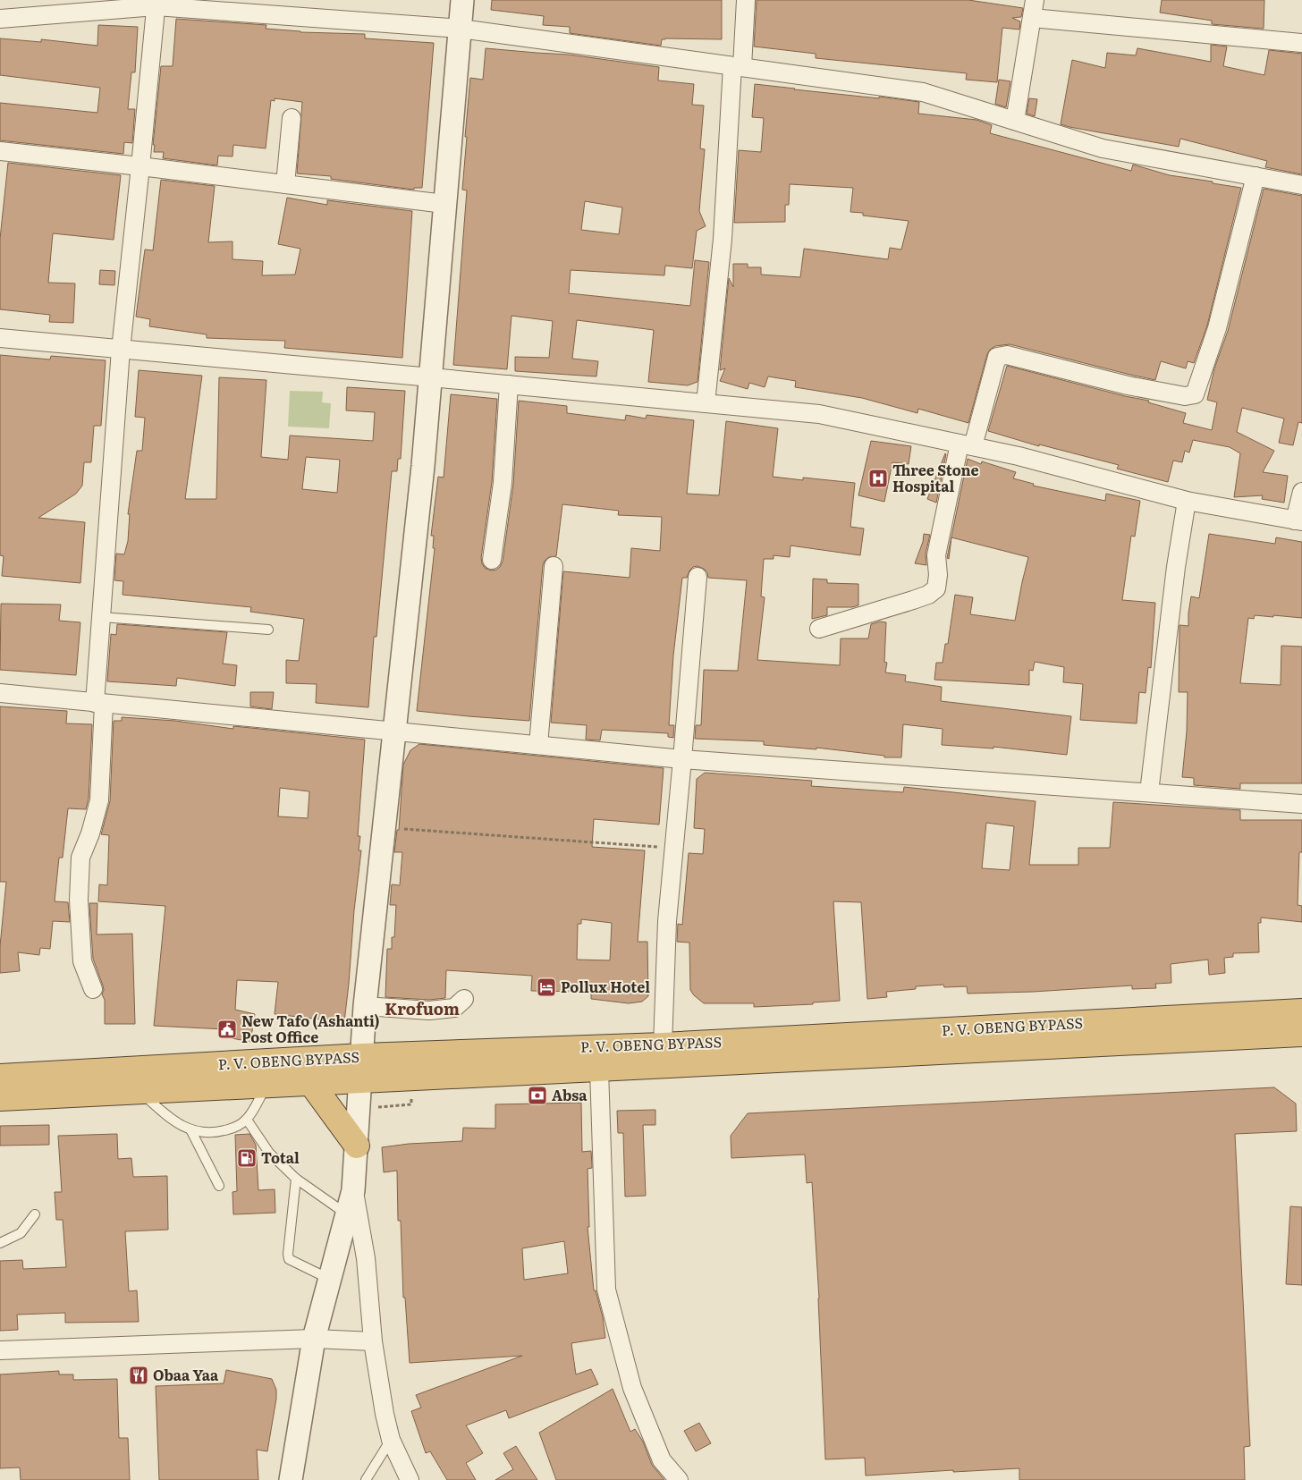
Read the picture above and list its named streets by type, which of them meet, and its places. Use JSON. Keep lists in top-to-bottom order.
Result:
{
  "streets": {
    "highway": ["P. V. OBENG BYPASS"]
  },
  "districts": ["Krofuom"],
  "places": {
    "hospital": ["Three Stone Hospital"],
    "hotel": ["Pollux Hotel"],
    "public building": ["New Tafo (Ashanti) Post Office"],
    "bank": ["Absa"],
    "fuel station": ["Total"],
    "restaurant": ["Obaa Yaa"]
  }
}
